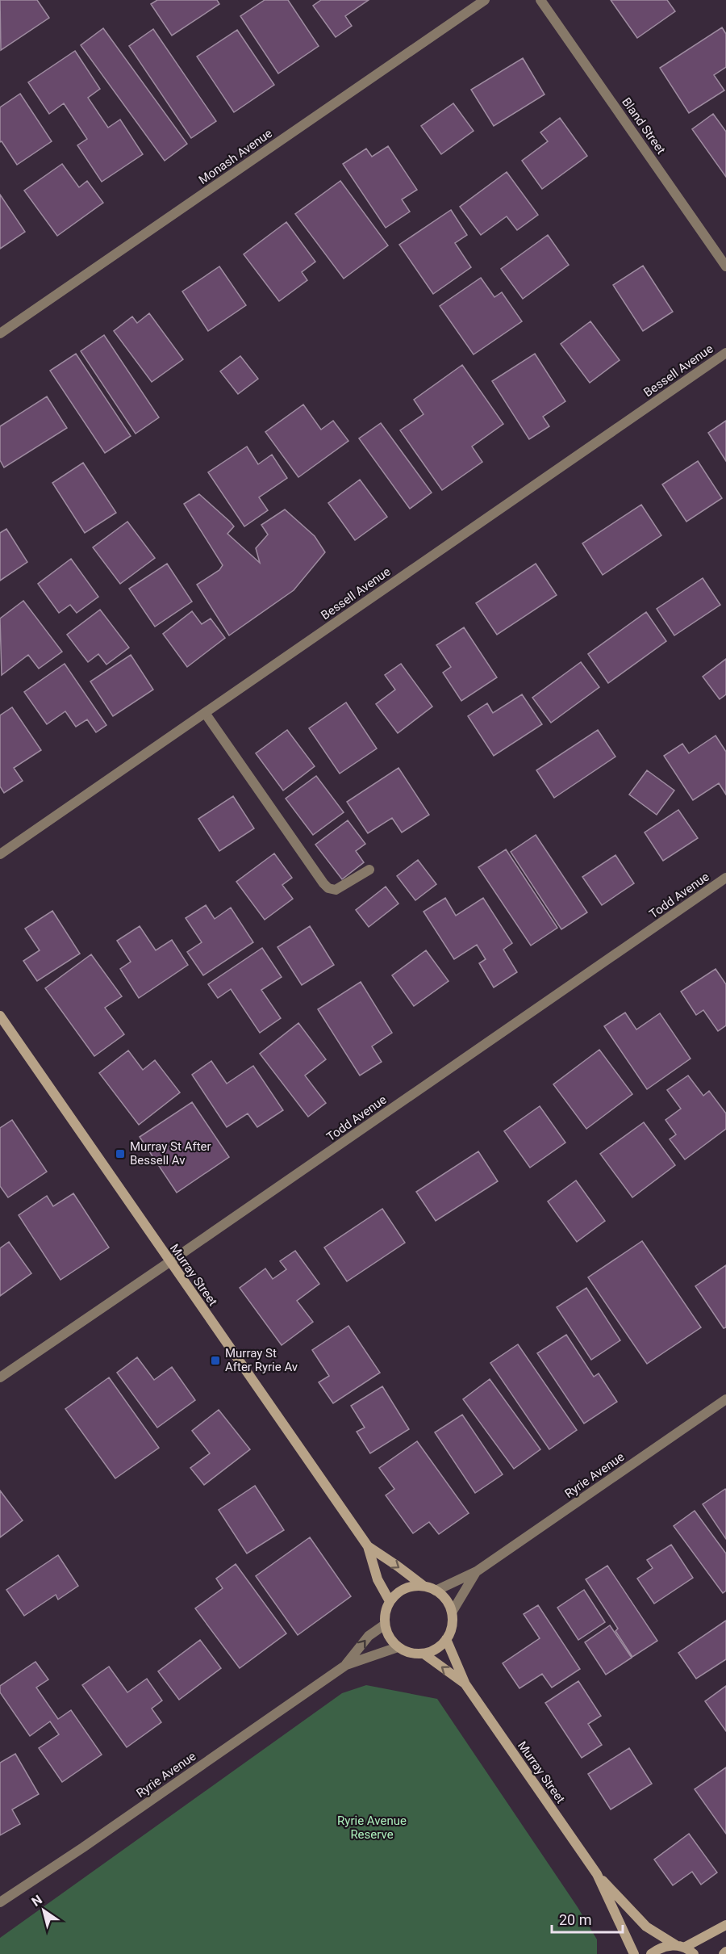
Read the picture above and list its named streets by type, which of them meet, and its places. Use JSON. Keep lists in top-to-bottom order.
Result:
{
  "streets": {
    "main road": ["Murray Street"],
    "street": [
      "Bland Street",
      "Monash Avenue",
      "Bessell Avenue",
      "Todd Avenue",
      "Ryrie Avenue"
    ]
  },
  "crossings": [
    ["Todd Avenue", "Murray Street"],
    ["Murray Street", "Ryrie Avenue"]
  ],
  "parks": ["Ryrie Avenue Reserve"],
  "places": {
    "transit": ["Murray St After Bessell Av", "Murray St After Ryrie Av"]
  },
  "scale_bar": "20 m",
  "north": "top left"
}
